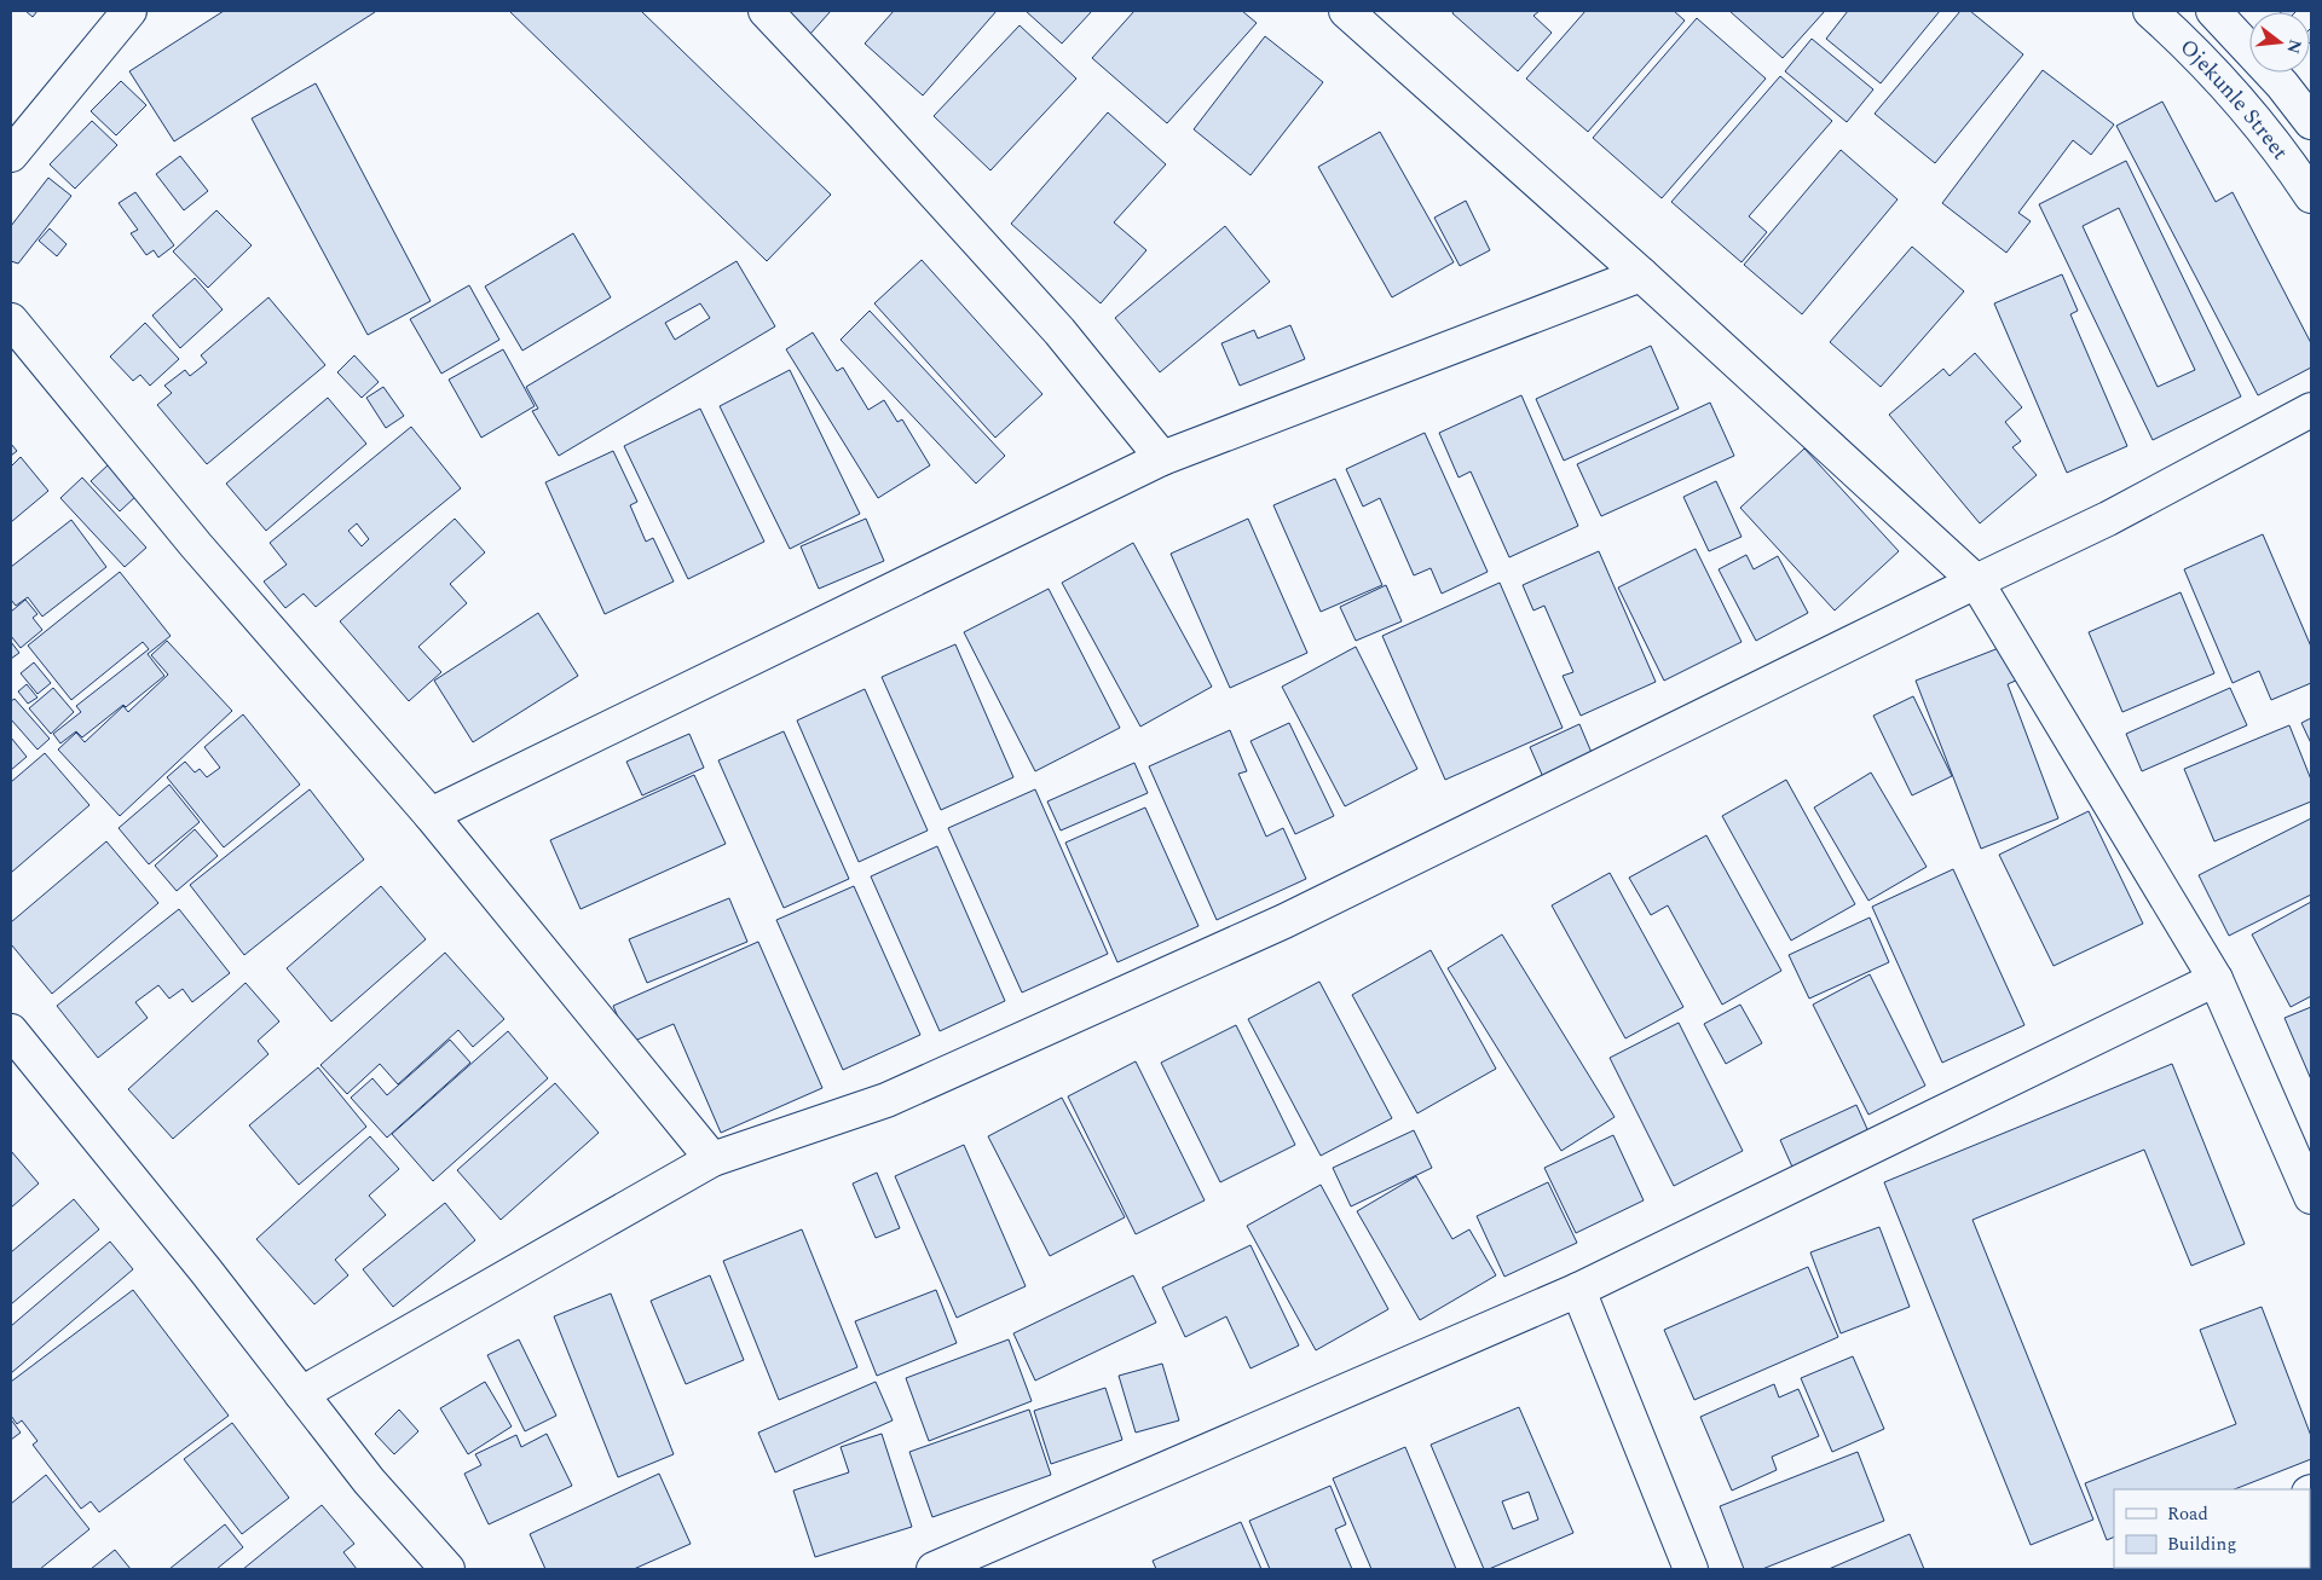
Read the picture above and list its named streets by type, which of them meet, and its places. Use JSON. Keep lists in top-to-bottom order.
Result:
{
  "streets": {
    "street": ["Ojekunle Street"]
  },
  "legend": ["Road", "Building"],
  "north": "right"
}
